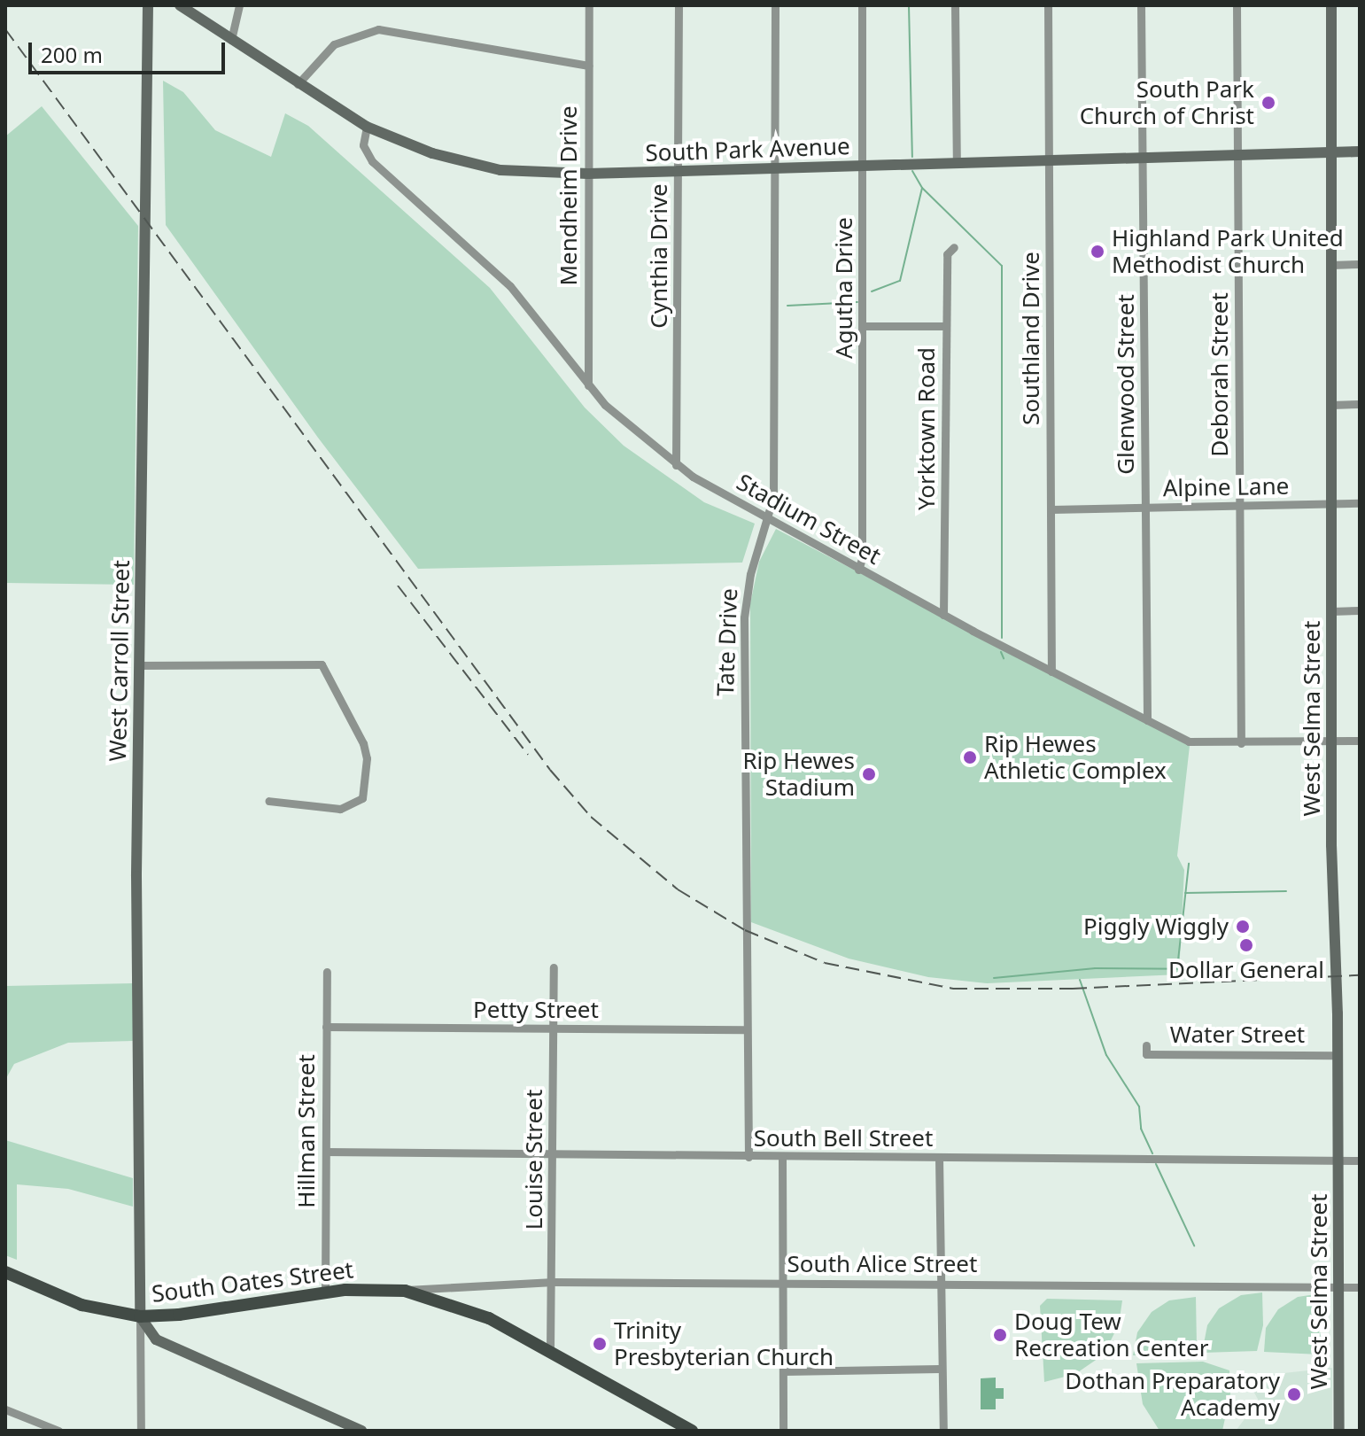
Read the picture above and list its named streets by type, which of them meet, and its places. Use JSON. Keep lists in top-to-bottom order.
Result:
{
  "streets": {
    "main road": ["South Oates Street"],
    "street": [
      "South Park Avenue",
      "Mendheim Drive",
      "Cynthia Drive",
      "Agutha Drive",
      "Southland Drive",
      "Deborah Street",
      "Glenwood Street",
      "Yorktown Road",
      "Alpine Lane",
      "Stadium Street",
      "Tate Drive",
      "West Carroll Street",
      "West Selma Street",
      "Petty Street",
      "Water Street",
      "Hillman Street",
      "South Bell Street",
      "Louise Street",
      "South Alice Street"
    ]
  },
  "crossings": [
    ["South Park Avenue", "Mendheim Drive"],
    ["South Park Avenue", "Cynthia Drive"],
    ["South Park Avenue", "Agutha Drive"],
    ["South Park Avenue", "Southland Drive"],
    ["South Park Avenue", "Deborah Street"],
    ["South Park Avenue", "Glenwood Street"],
    ["South Park Avenue", "Stadium Street"],
    ["South Park Avenue", "Tate Drive"],
    ["South Park Avenue", "West Selma Street"],
    ["Mendheim Drive", "Stadium Street"],
    ["Cynthia Drive", "Stadium Street"],
    ["Agutha Drive", "Stadium Street"],
    ["Southland Drive", "Alpine Lane"],
    ["Southland Drive", "Stadium Street"],
    ["Deborah Street", "Alpine Lane"],
    ["Deborah Street", "Stadium Street"],
    ["Glenwood Street", "Alpine Lane"],
    ["Glenwood Street", "Stadium Street"],
    ["Yorktown Road", "Stadium Street"],
    ["Alpine Lane", "West Selma Street"],
    ["Stadium Street", "Tate Drive"],
    ["Stadium Street", "West Selma Street"],
    ["Tate Drive", "Petty Street"],
    ["Tate Drive", "South Bell Street"],
    ["West Carroll Street", "South Oates Street"],
    ["West Selma Street", "Water Street"],
    ["West Selma Street", "South Bell Street"],
    ["West Selma Street", "South Alice Street"],
    ["Petty Street", "Hillman Street"],
    ["Petty Street", "Louise Street"],
    ["Hillman Street", "South Bell Street"],
    ["Hillman Street", "South Oates Street"],
    ["South Bell Street", "Louise Street"],
    ["Louise Street", "South Alice Street"],
    ["Louise Street", "South Oates Street"],
    ["South Alice Street", "South Oates Street"]
  ],
  "places": [
    "South Park Church of Christ",
    "Highland Park United Methodist Church",
    "Rip Hewes Athletic Complex",
    "Rip Hewes Stadium",
    "Piggly Wiggly",
    "Dollar General",
    "Doug Tew Recreation Center",
    "Trinity Presbyterian Church",
    "Dothan Preparatory Academy"
  ],
  "scale_bar": "200 m"
}
